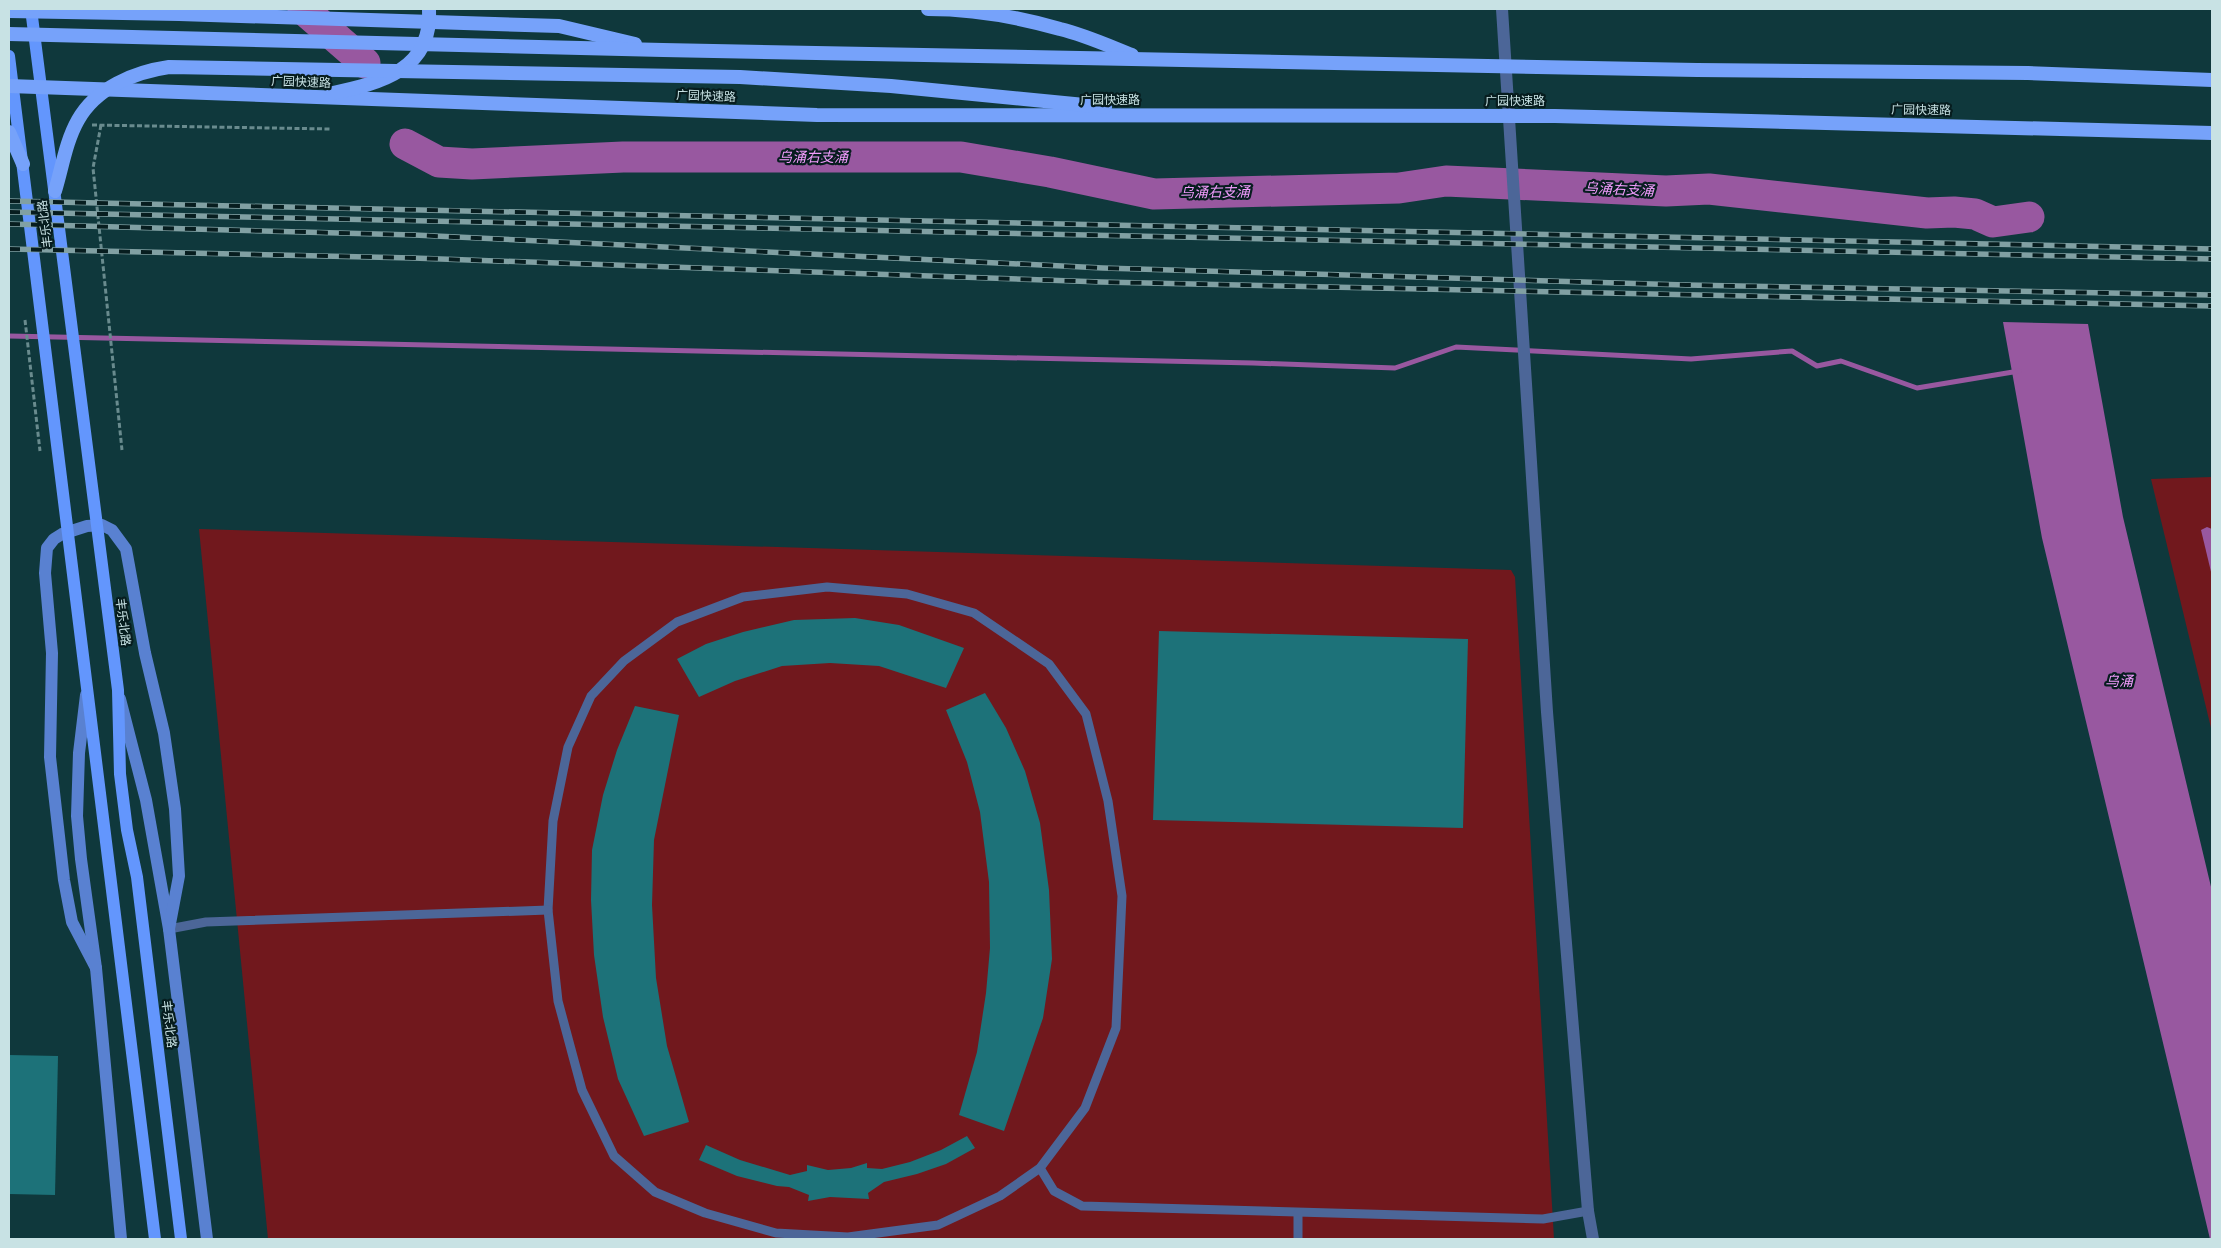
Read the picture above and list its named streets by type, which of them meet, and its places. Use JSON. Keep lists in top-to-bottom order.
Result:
{
  "streets": {
    "highway": ["广园快速路"],
    "main road": ["丰乐北路"]
  },
  "water": ["乌涌右支涌", "乌涌"]
}
